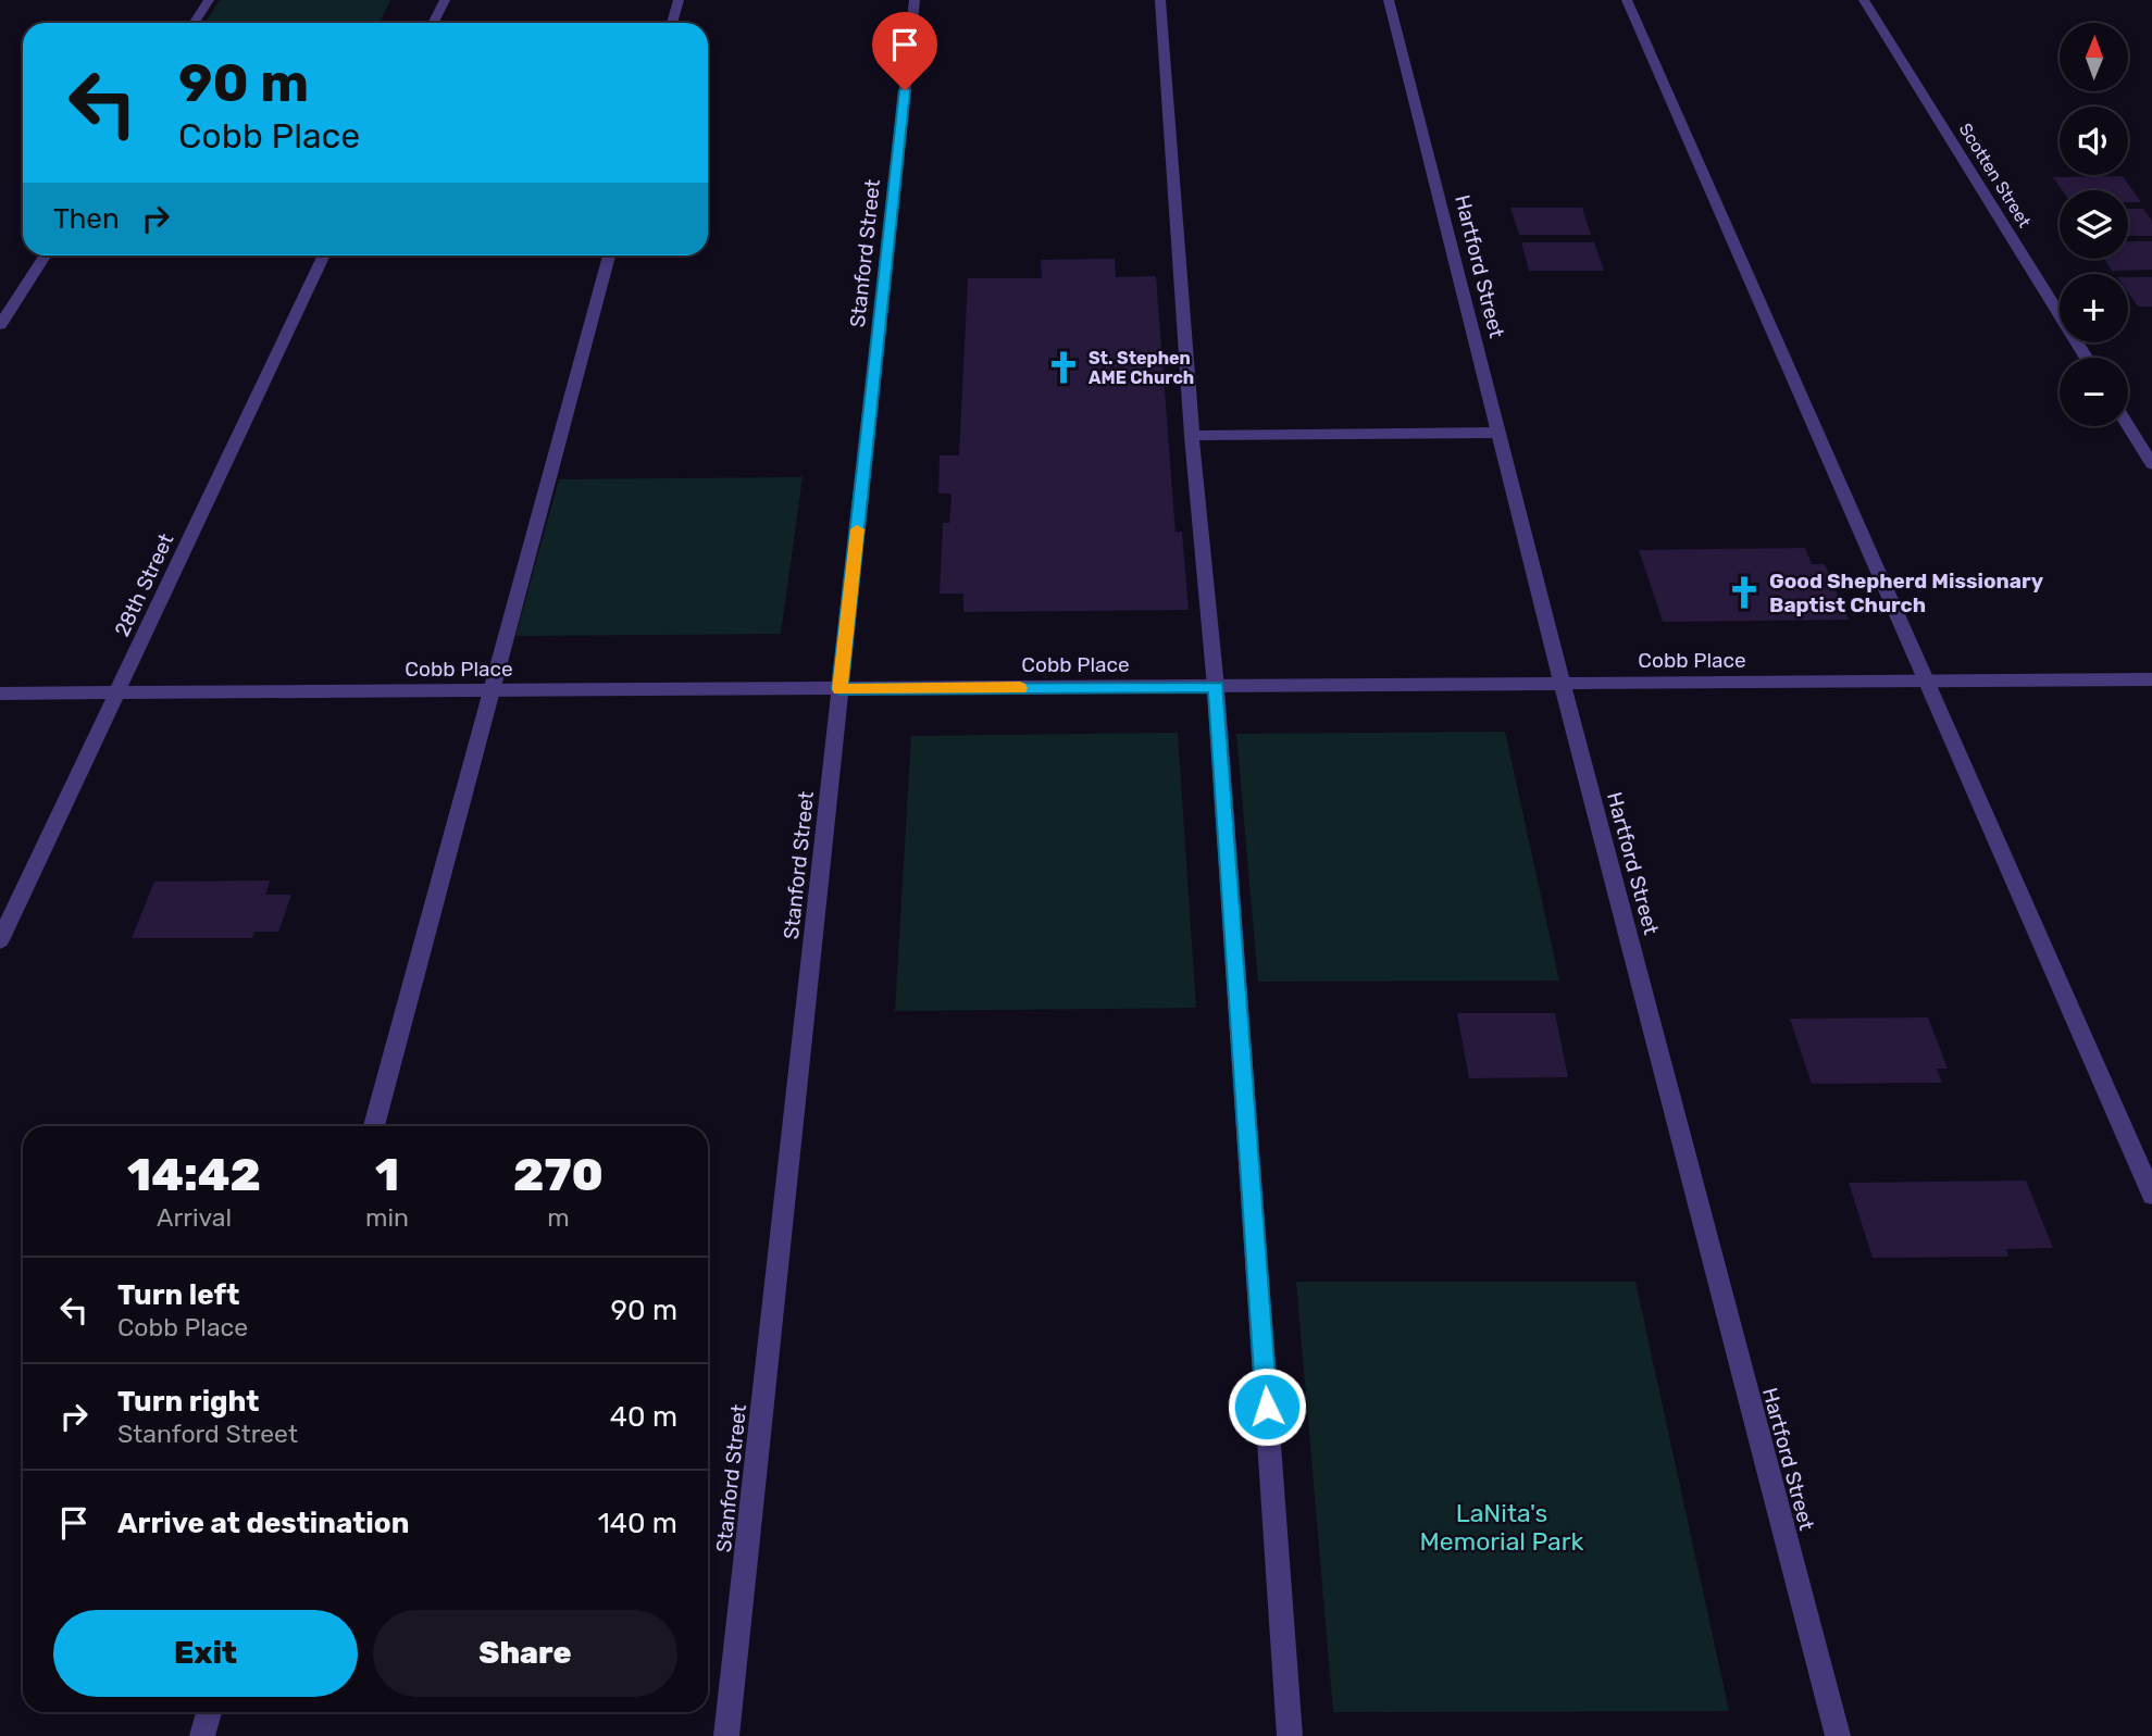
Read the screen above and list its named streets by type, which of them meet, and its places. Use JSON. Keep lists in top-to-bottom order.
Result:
{
  "streets": {
    "street": [
      "Scotten Street",
      "Stanford Street",
      "Hartford Street",
      "28th Street",
      "Cobb Place"
    ]
  },
  "crossings": [
    ["Stanford Street", "Cobb Place"],
    ["Hartford Street", "Cobb Place"],
    ["28th Street", "Cobb Place"]
  ],
  "parks": ["LaNita's Memorial Park"],
  "places": {
    "church": ["St. Stephen AME Church", "Good Shepherd Missionary Baptist Church"]
  },
  "north": "top",
  "page": {
    "map_buttons": ["+", "−"],
    "turn": ["90 m", "Cobb Place"],
    "then": "Then",
    "eta": [
      "14:42",
      "Arrival",
      "1",
      "min",
      "270",
      "m"
    ],
    "list": [
      {
        "name": "Turn left",
        "note": "Cobb Place",
        "value": "90 m"
      },
      {
        "name": "Turn right",
        "note": "Stanford Street",
        "value": "40 m"
      },
      {
        "name": "Arrive at destination",
        "value": "140 m"
      }
    ],
    "buttons": ["Exit", "Share"]
  }
}
